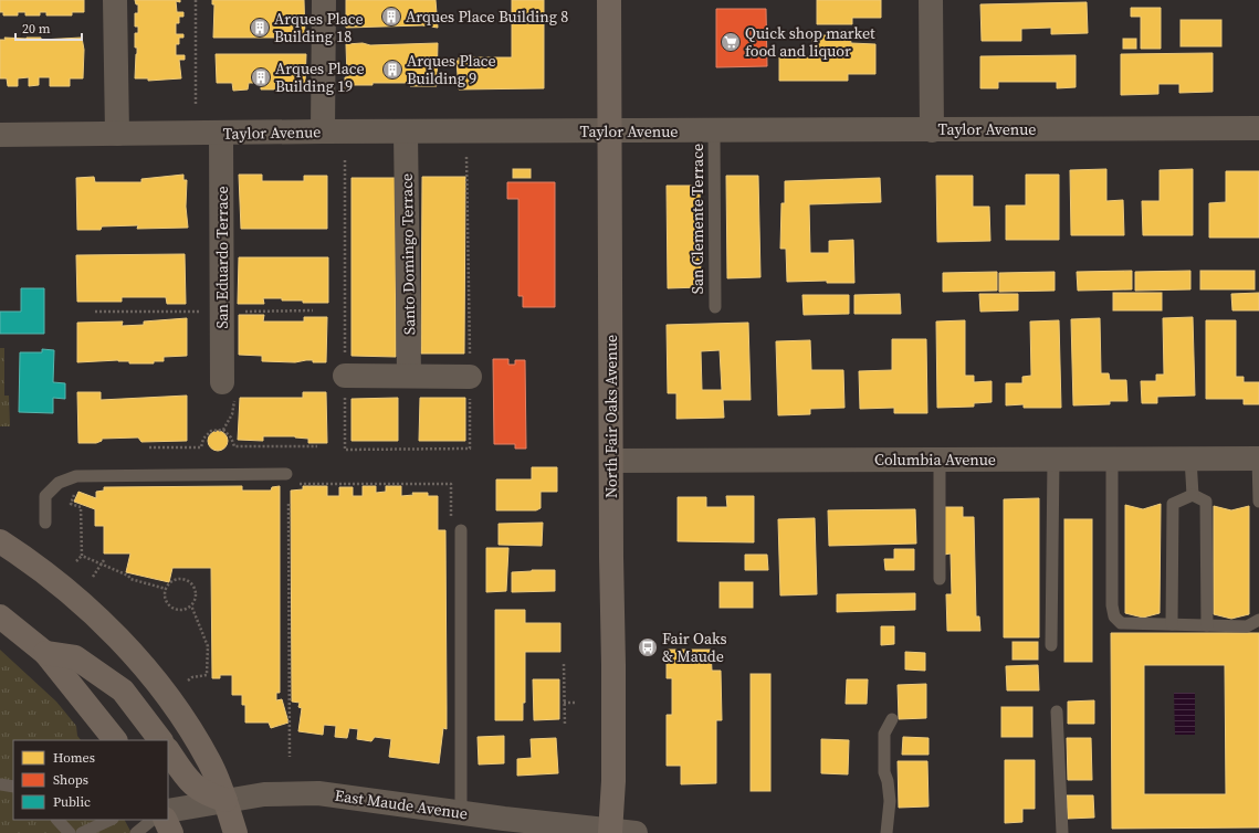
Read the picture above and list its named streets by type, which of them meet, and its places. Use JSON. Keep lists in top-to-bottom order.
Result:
{
  "streets": {
    "main road": ["North Fair Oaks Avenue"],
    "street": [
      "Taylor Avenue",
      "Santo Domingo Terrace",
      "San Eduardo Terrace",
      "Columbia Avenue",
      "East Maude Avenue"
    ],
    "lane": ["San Clemente Terrace"]
  },
  "crossings": [
    ["Taylor Avenue", "San Clemente Terrace"],
    ["Taylor Avenue", "Santo Domingo Terrace"],
    ["Taylor Avenue", "San Eduardo Terrace"],
    ["Taylor Avenue", "North Fair Oaks Avenue"],
    ["North Fair Oaks Avenue", "Columbia Avenue"],
    ["North Fair Oaks Avenue", "East Maude Avenue"]
  ],
  "places": {
    "building": [
      "Arques Place Building 8",
      "Arques Place Building 18",
      "Arques Place Building 9",
      "Arques Place Building 19"
    ],
    "supermarket": ["Quick shop market food and liquor"],
    "bus stop": ["Fair Oaks & Maude"]
  },
  "legend": ["Homes", "Shops", "Public"],
  "scale_bar": "20 m"
}
